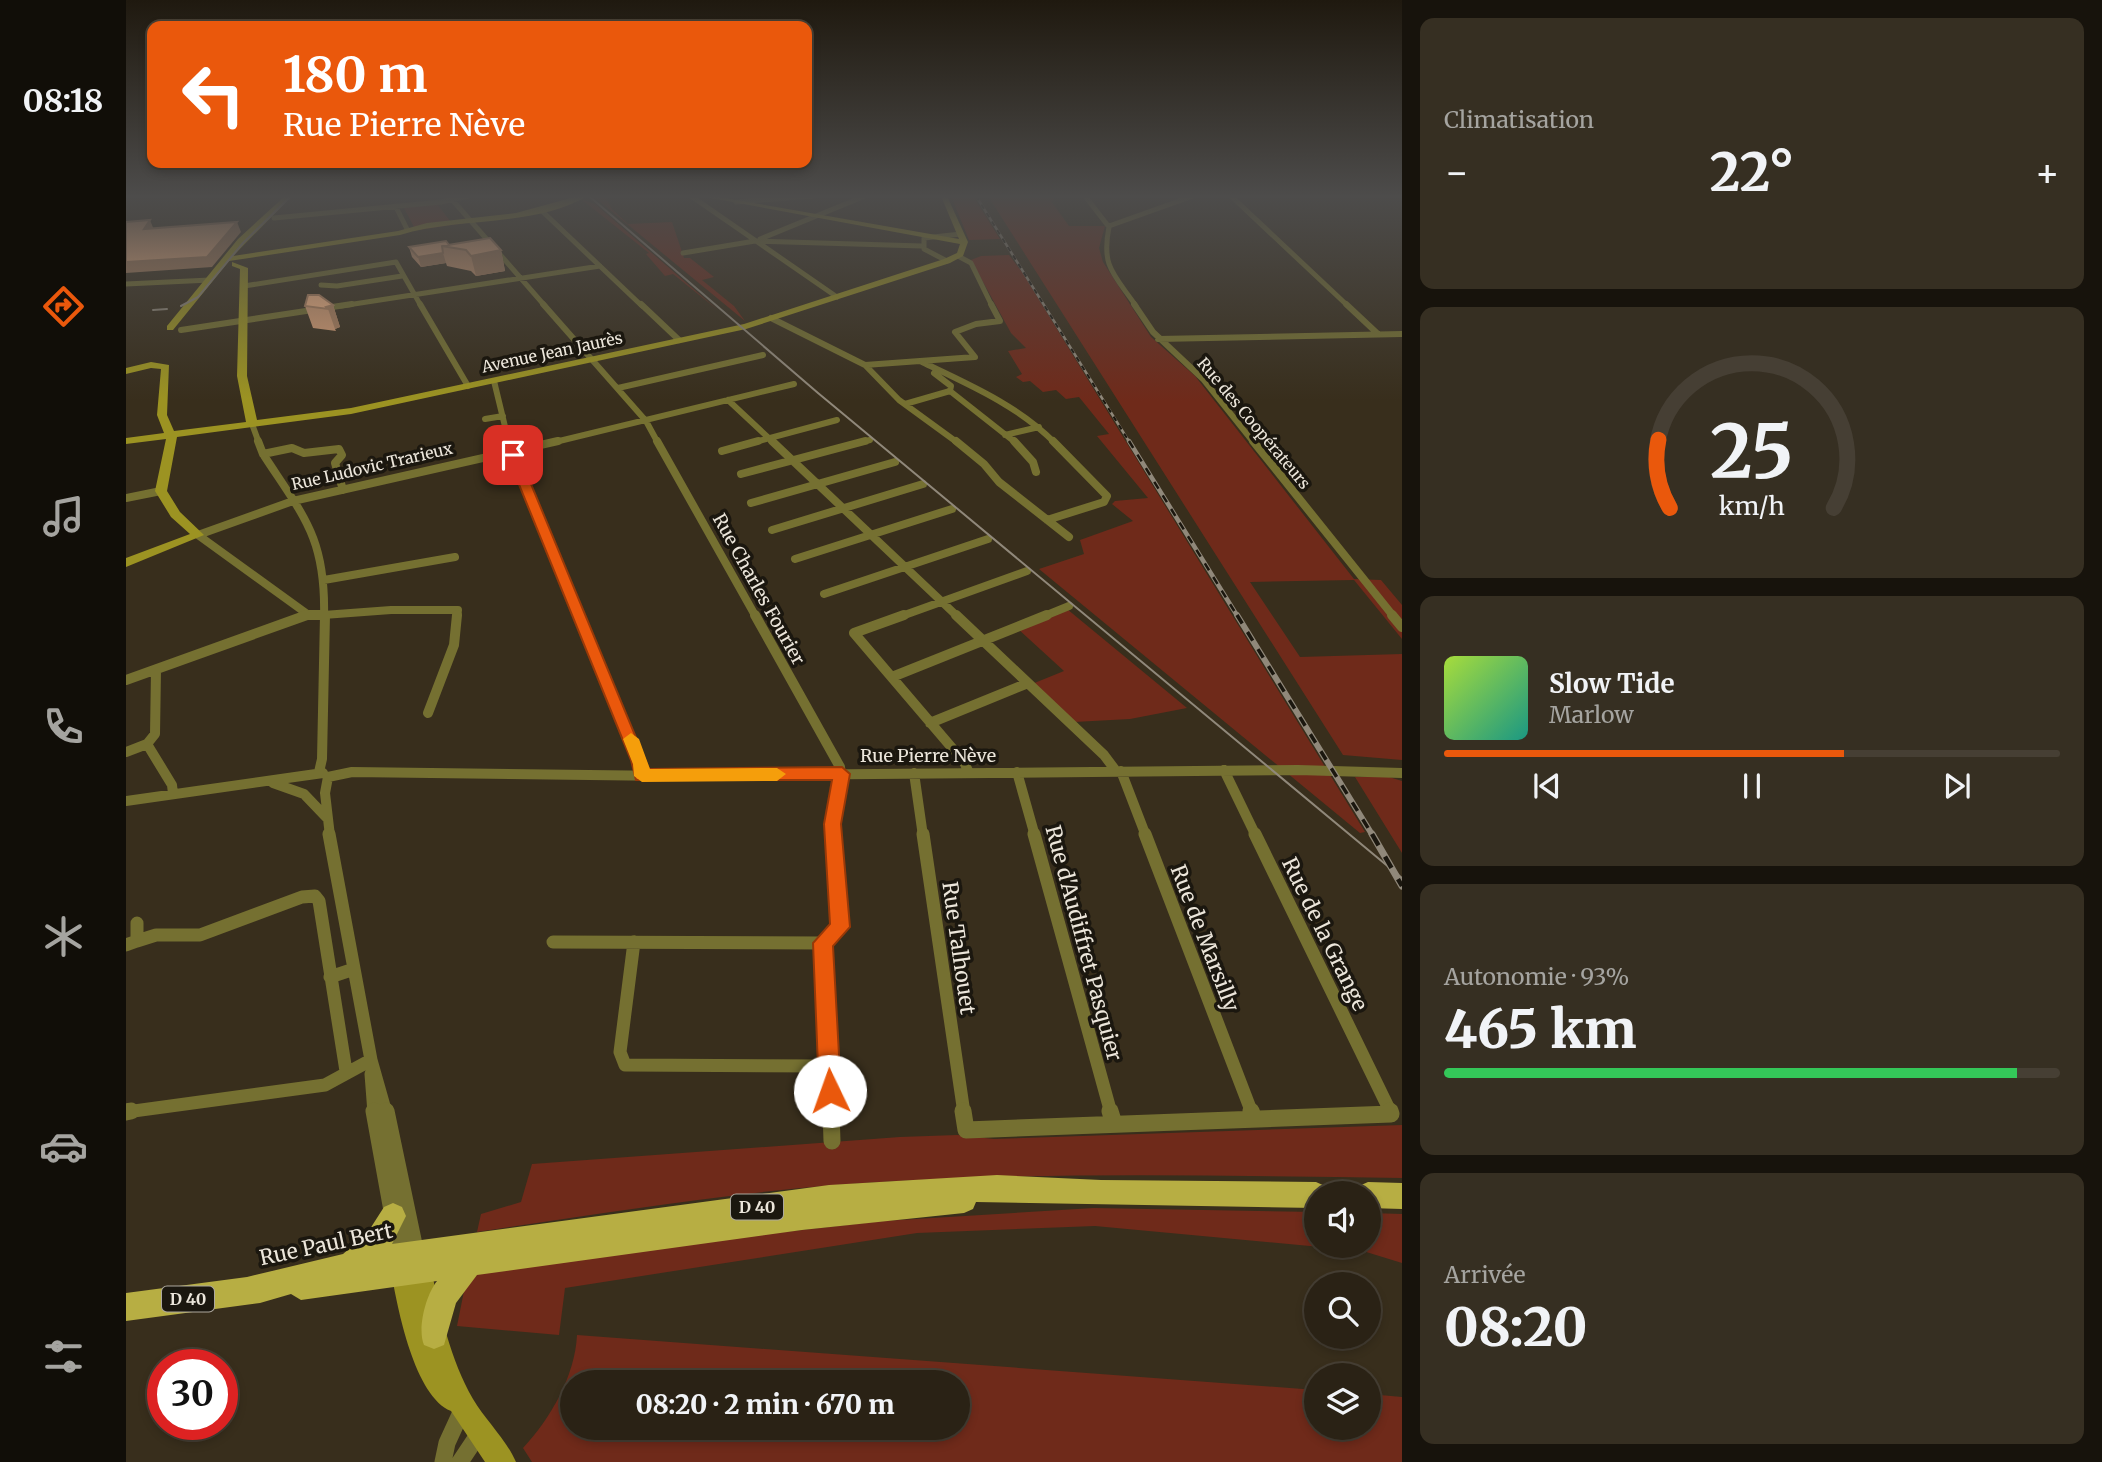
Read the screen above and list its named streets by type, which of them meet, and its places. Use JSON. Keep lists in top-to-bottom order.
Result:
{
  "streets": {
    "main road": ["D 40", "Rue Paul Bert"],
    "street": [
      "Avenue Jean Jaurès",
      "Rue des Coopérateurs",
      "Rue Ludovic Trarieux",
      "Rue Charles Fourier",
      "Rue Pierre Nève",
      "Rue de la Grange",
      "Rue de Marsilly",
      "Rue d'Audiffret Pasquier",
      "Rue Talhouet"
    ]
  },
  "crossings": [
    ["Avenue Jean Jaurès", "Rue Charles Fourier"],
    ["Rue Ludovic Trarieux", "Rue Charles Fourier"],
    ["Rue Ludovic Trarieux", "Rue de Marsilly"],
    ["Rue Charles Fourier", "Rue Pierre Nève"],
    ["Rue Pierre Nève", "Rue de la Grange"],
    ["Rue Pierre Nève", "Rue de Marsilly"],
    ["Rue Pierre Nève", "Rue d'Audiffret Pasquier"],
    ["Rue Pierre Nève", "Rue Talhouet"],
    ["Rue de la Grange", "Rue de Marsilly"],
    ["Rue d'Audiffret Pasquier", "Rue Talhouet"],
    ["D 40", "Rue Paul Bert"]
  ],
  "page": {
    "tabs": "08:18",
    "tile": [
      "Climatisation",
      ["Autonomie · 93%", "465 km"],
      ["Arrivée", "08:20"]
    ],
    "turn": ["180 m", "Rue Pierre Nève"],
    "heat": ["−", "22°", "+"],
    "song": ["Slow Tide", "Marlow"],
    "limit": "30",
    "trip": "08:20 · 2 min · 670 m",
    "gauge": ["25", "km/h"]
  }
}
